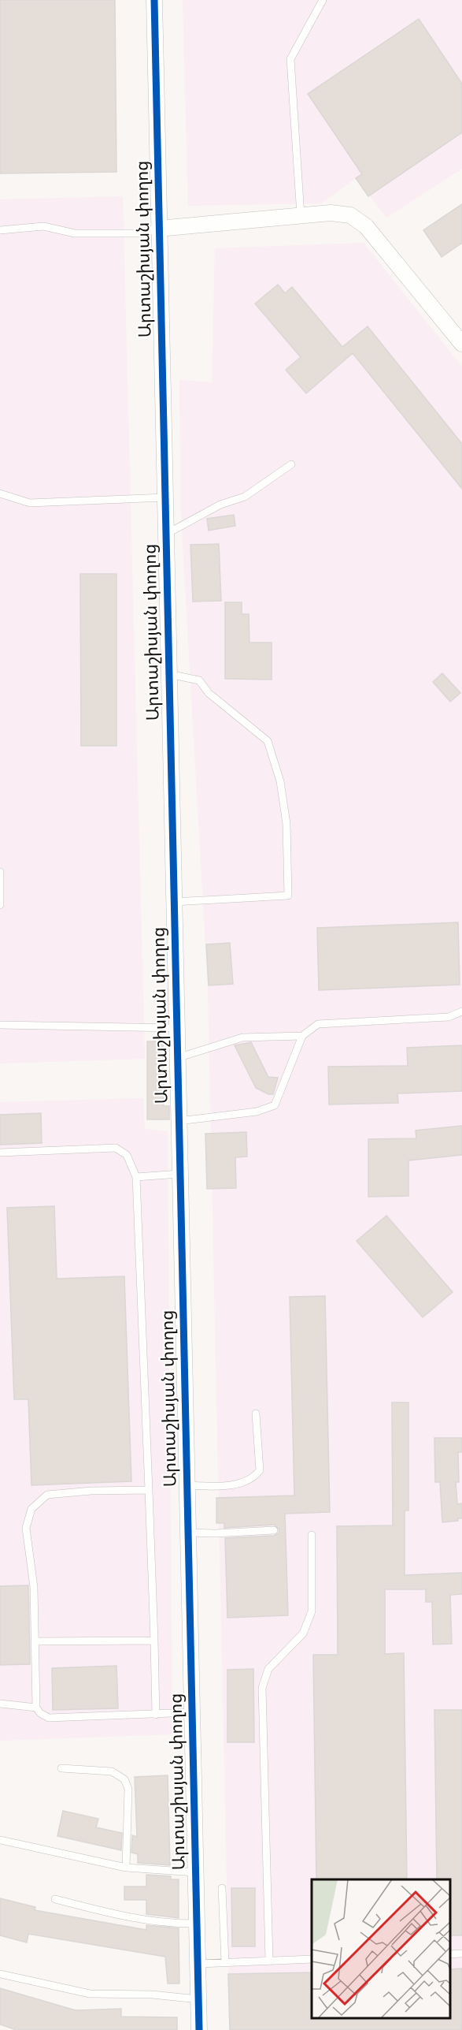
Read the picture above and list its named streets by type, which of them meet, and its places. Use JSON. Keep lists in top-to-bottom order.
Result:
{
  "streets": {
    "street": ["Արտաշիսյան փողոց"]
  }
}
